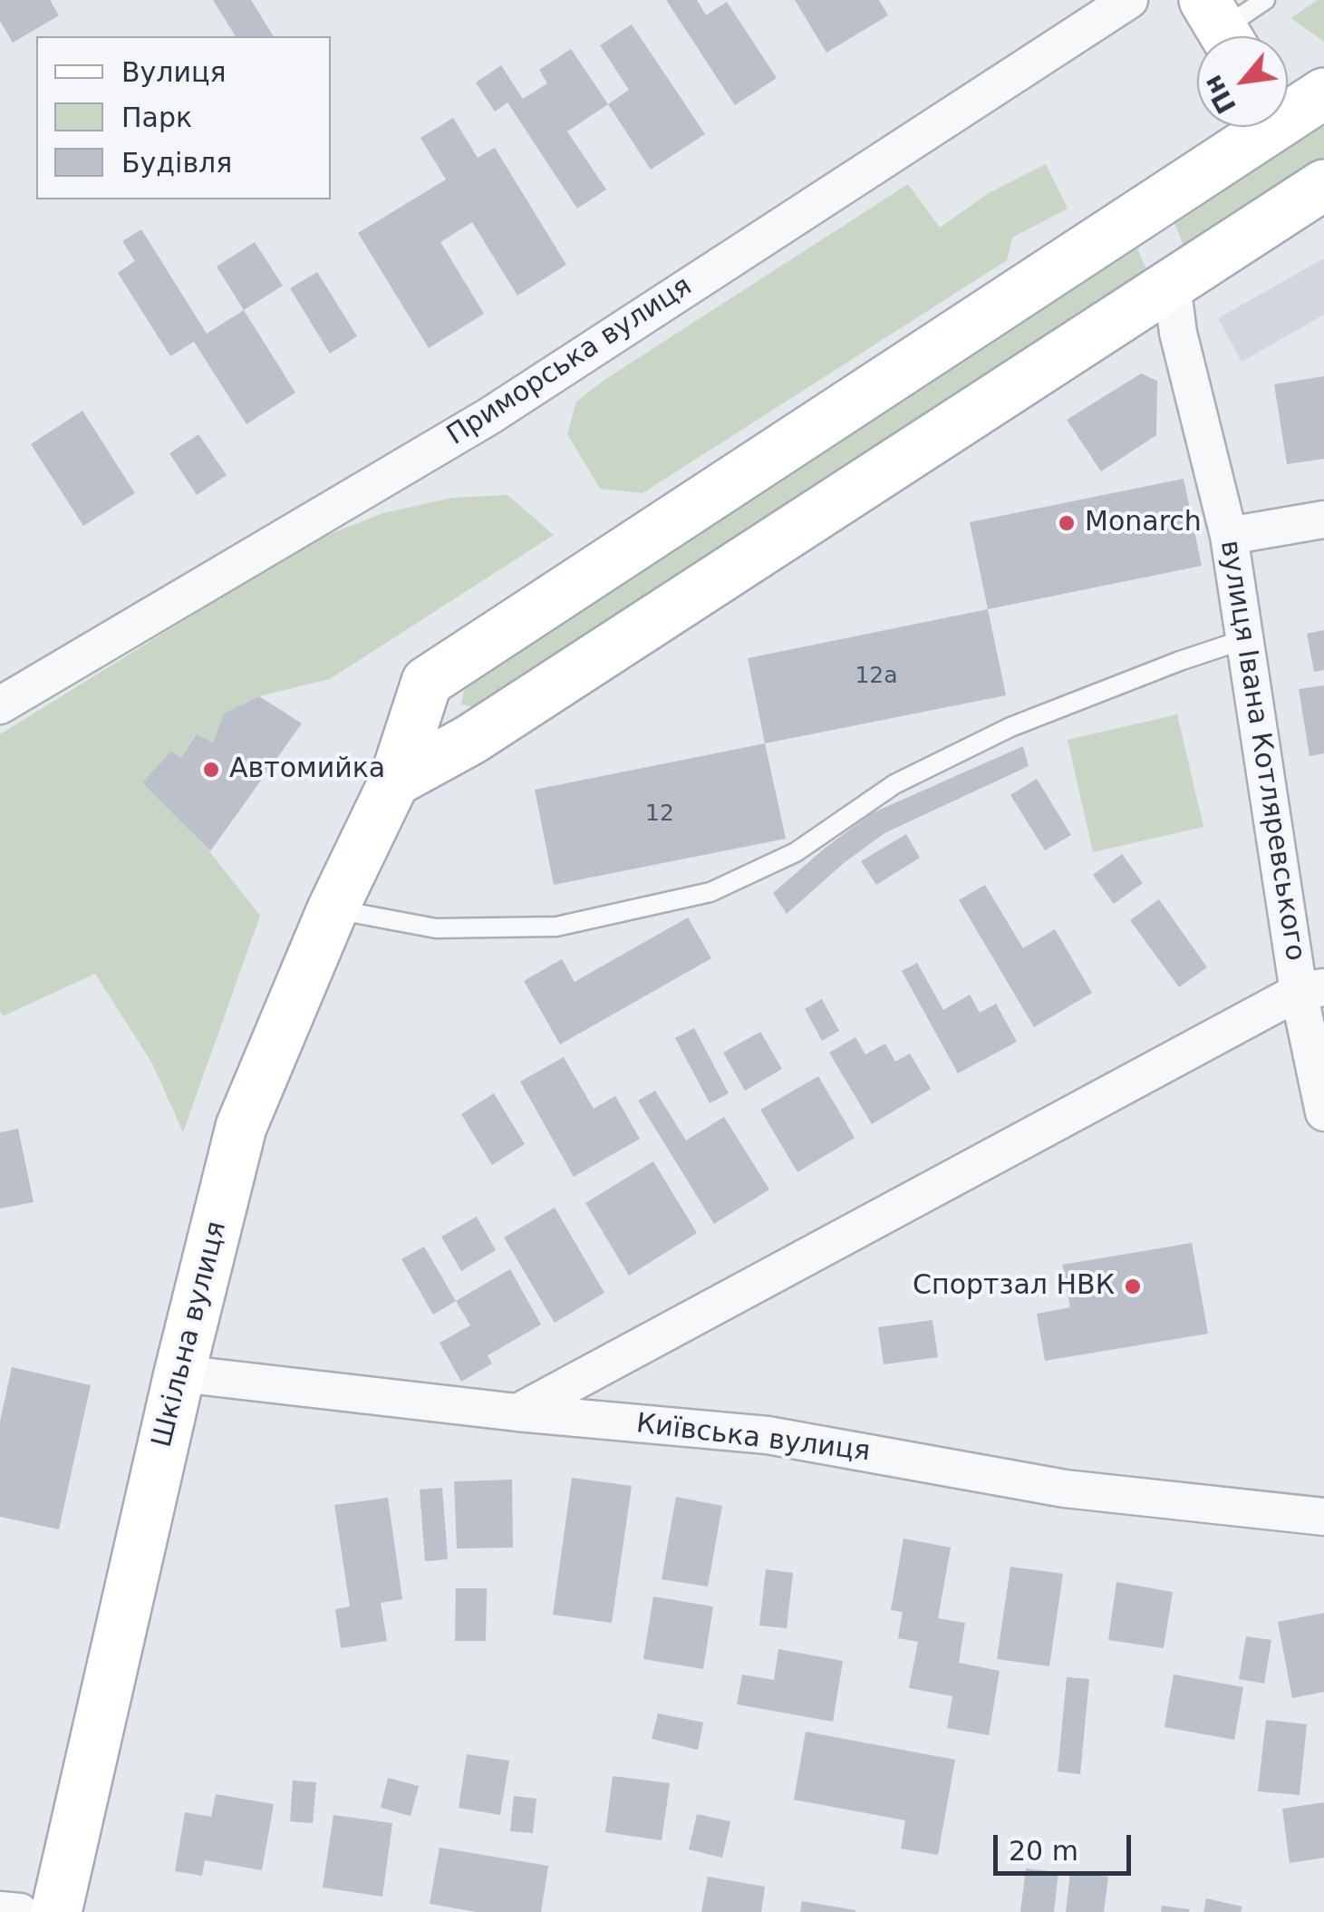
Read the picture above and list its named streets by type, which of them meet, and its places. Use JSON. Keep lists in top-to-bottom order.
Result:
{
  "streets": {
    "main road": ["Шкільна вулиця"],
    "street": ["Приморська вулиця", "вулиця Івана Котляревського", "Київська вулиця"]
  },
  "crossings": [
    ["Шкільна вулиця", "Київська вулиця"]
  ],
  "places": ["Monarch", "Автомийка", "Спортзал НВК"],
  "house_numbers": ["12а", "12"],
  "legend": ["Вулиця", "Парк", "Будівля"],
  "scale_bar": "20 m",
  "north": "bottom left"
}
